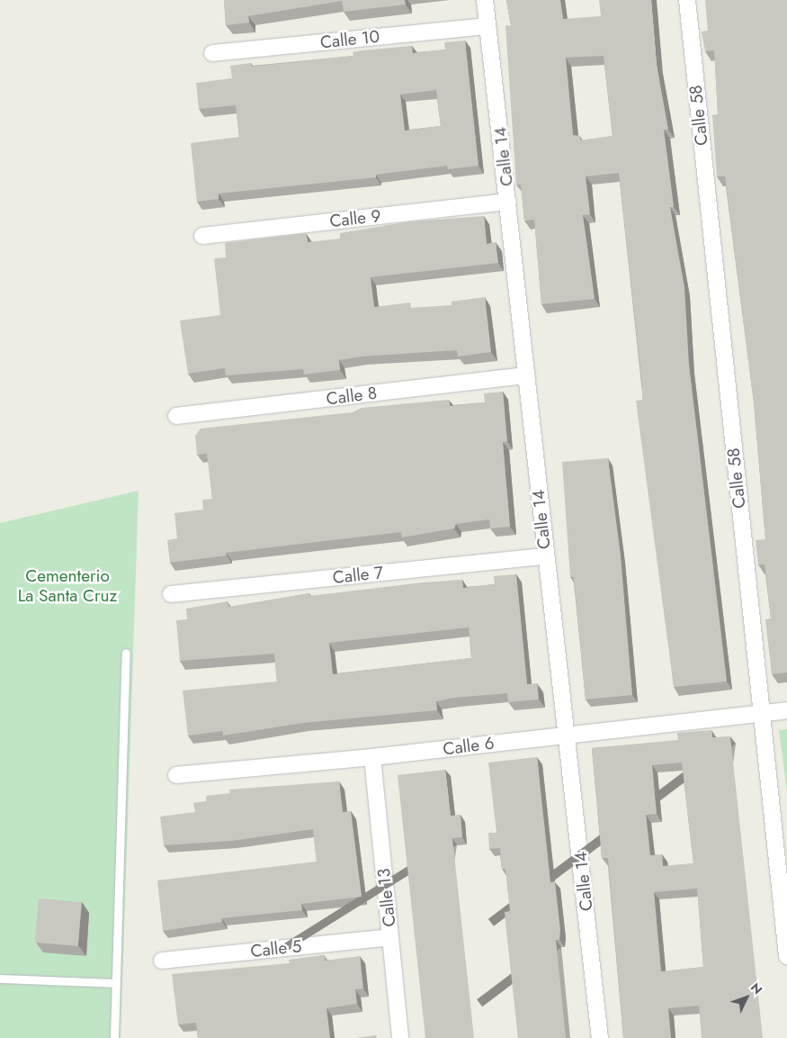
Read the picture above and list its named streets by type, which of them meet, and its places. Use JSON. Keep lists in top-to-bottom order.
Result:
{
  "streets": {
    "street": [
      "Calle 10",
      "Calle 58",
      "Calle 14",
      "Calle 9",
      "Calle 8",
      "Calle 7",
      "Calle 6",
      "Calle 13",
      "Calle 5"
    ]
  },
  "crossings": [
    ["Calle 10", "Calle 14"],
    ["Calle 58", "Calle 6"],
    ["Calle 14", "Calle 9"],
    ["Calle 14", "Calle 8"],
    ["Calle 14", "Calle 7"],
    ["Calle 14", "Calle 6"],
    ["Calle 6", "Calle 13"],
    ["Calle 13", "Calle 5"]
  ],
  "parks": ["Cementerio La Santa Cruz"],
  "north": "top right"
}
